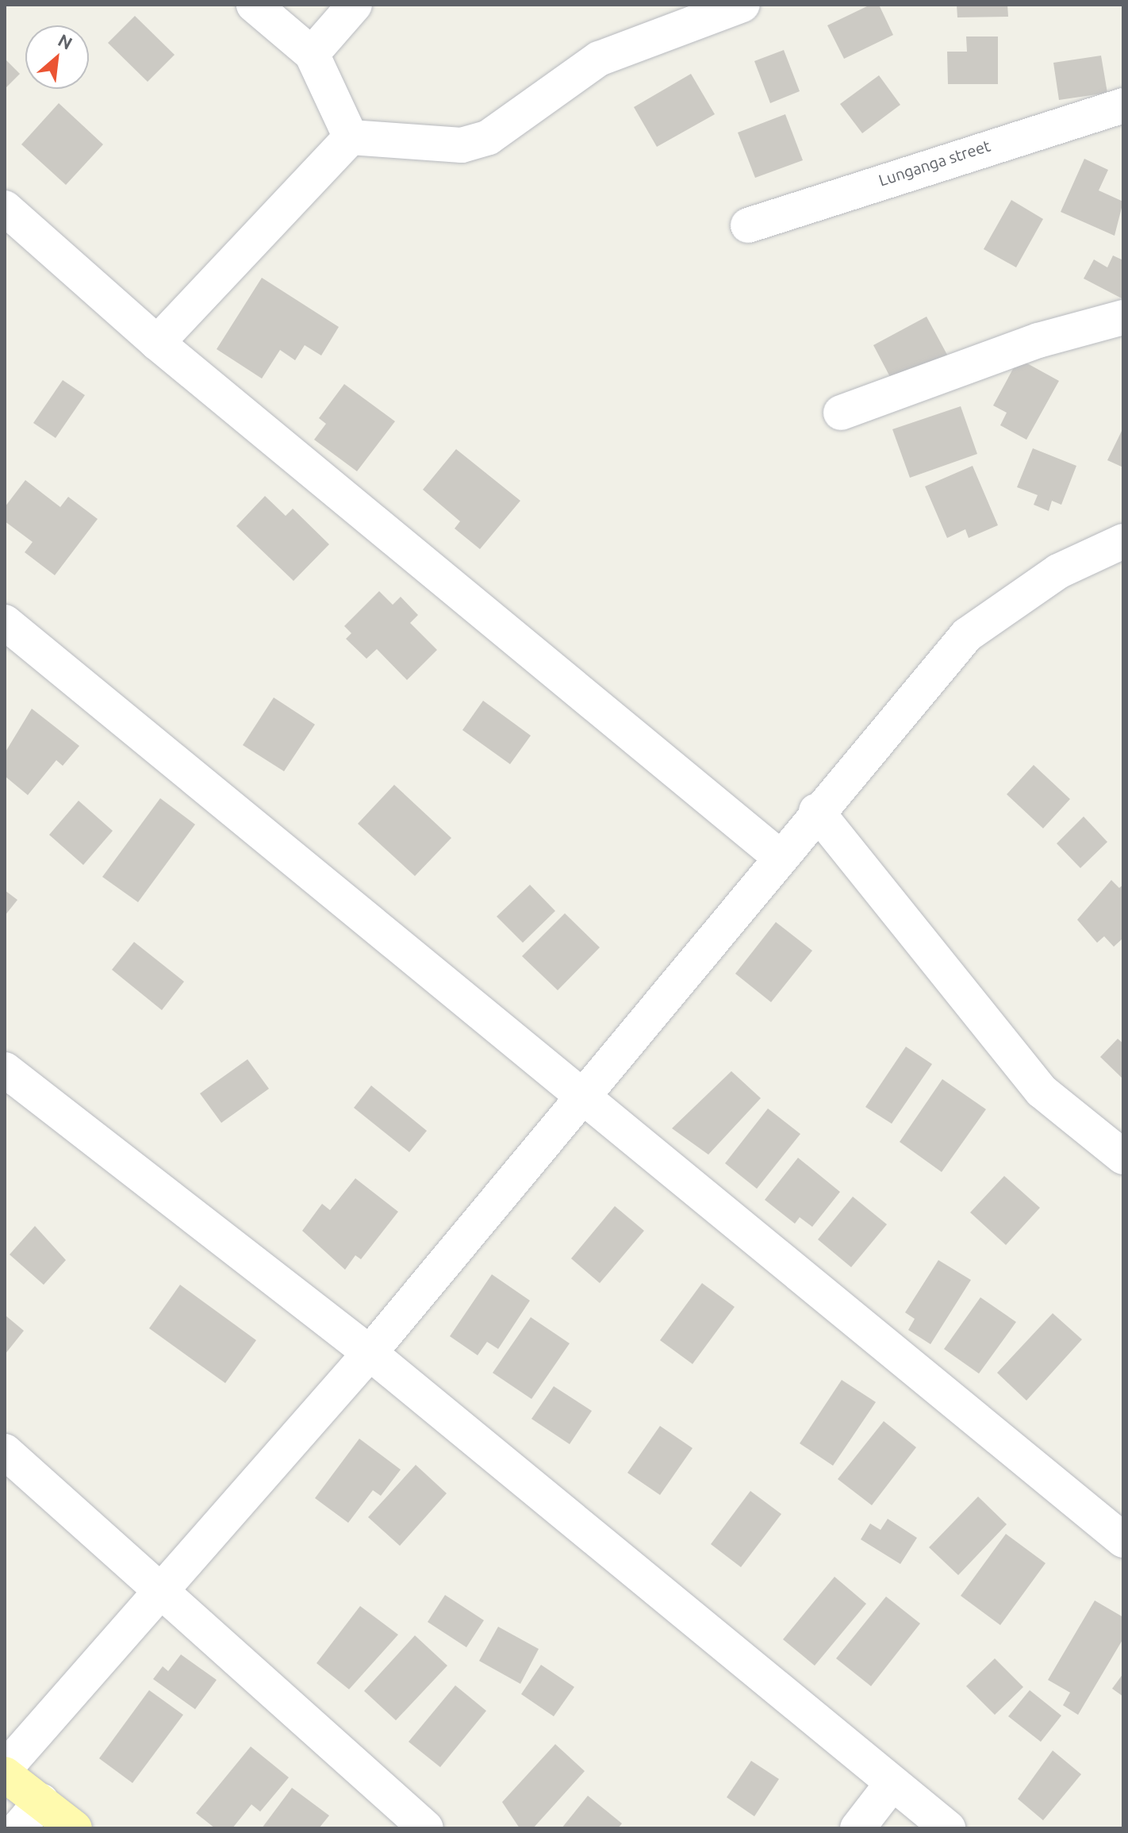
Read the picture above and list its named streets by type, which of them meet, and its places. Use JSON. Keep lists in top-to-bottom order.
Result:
{
  "streets": {
    "street": ["Lunganga street"]
  },
  "north": "top right"
}
